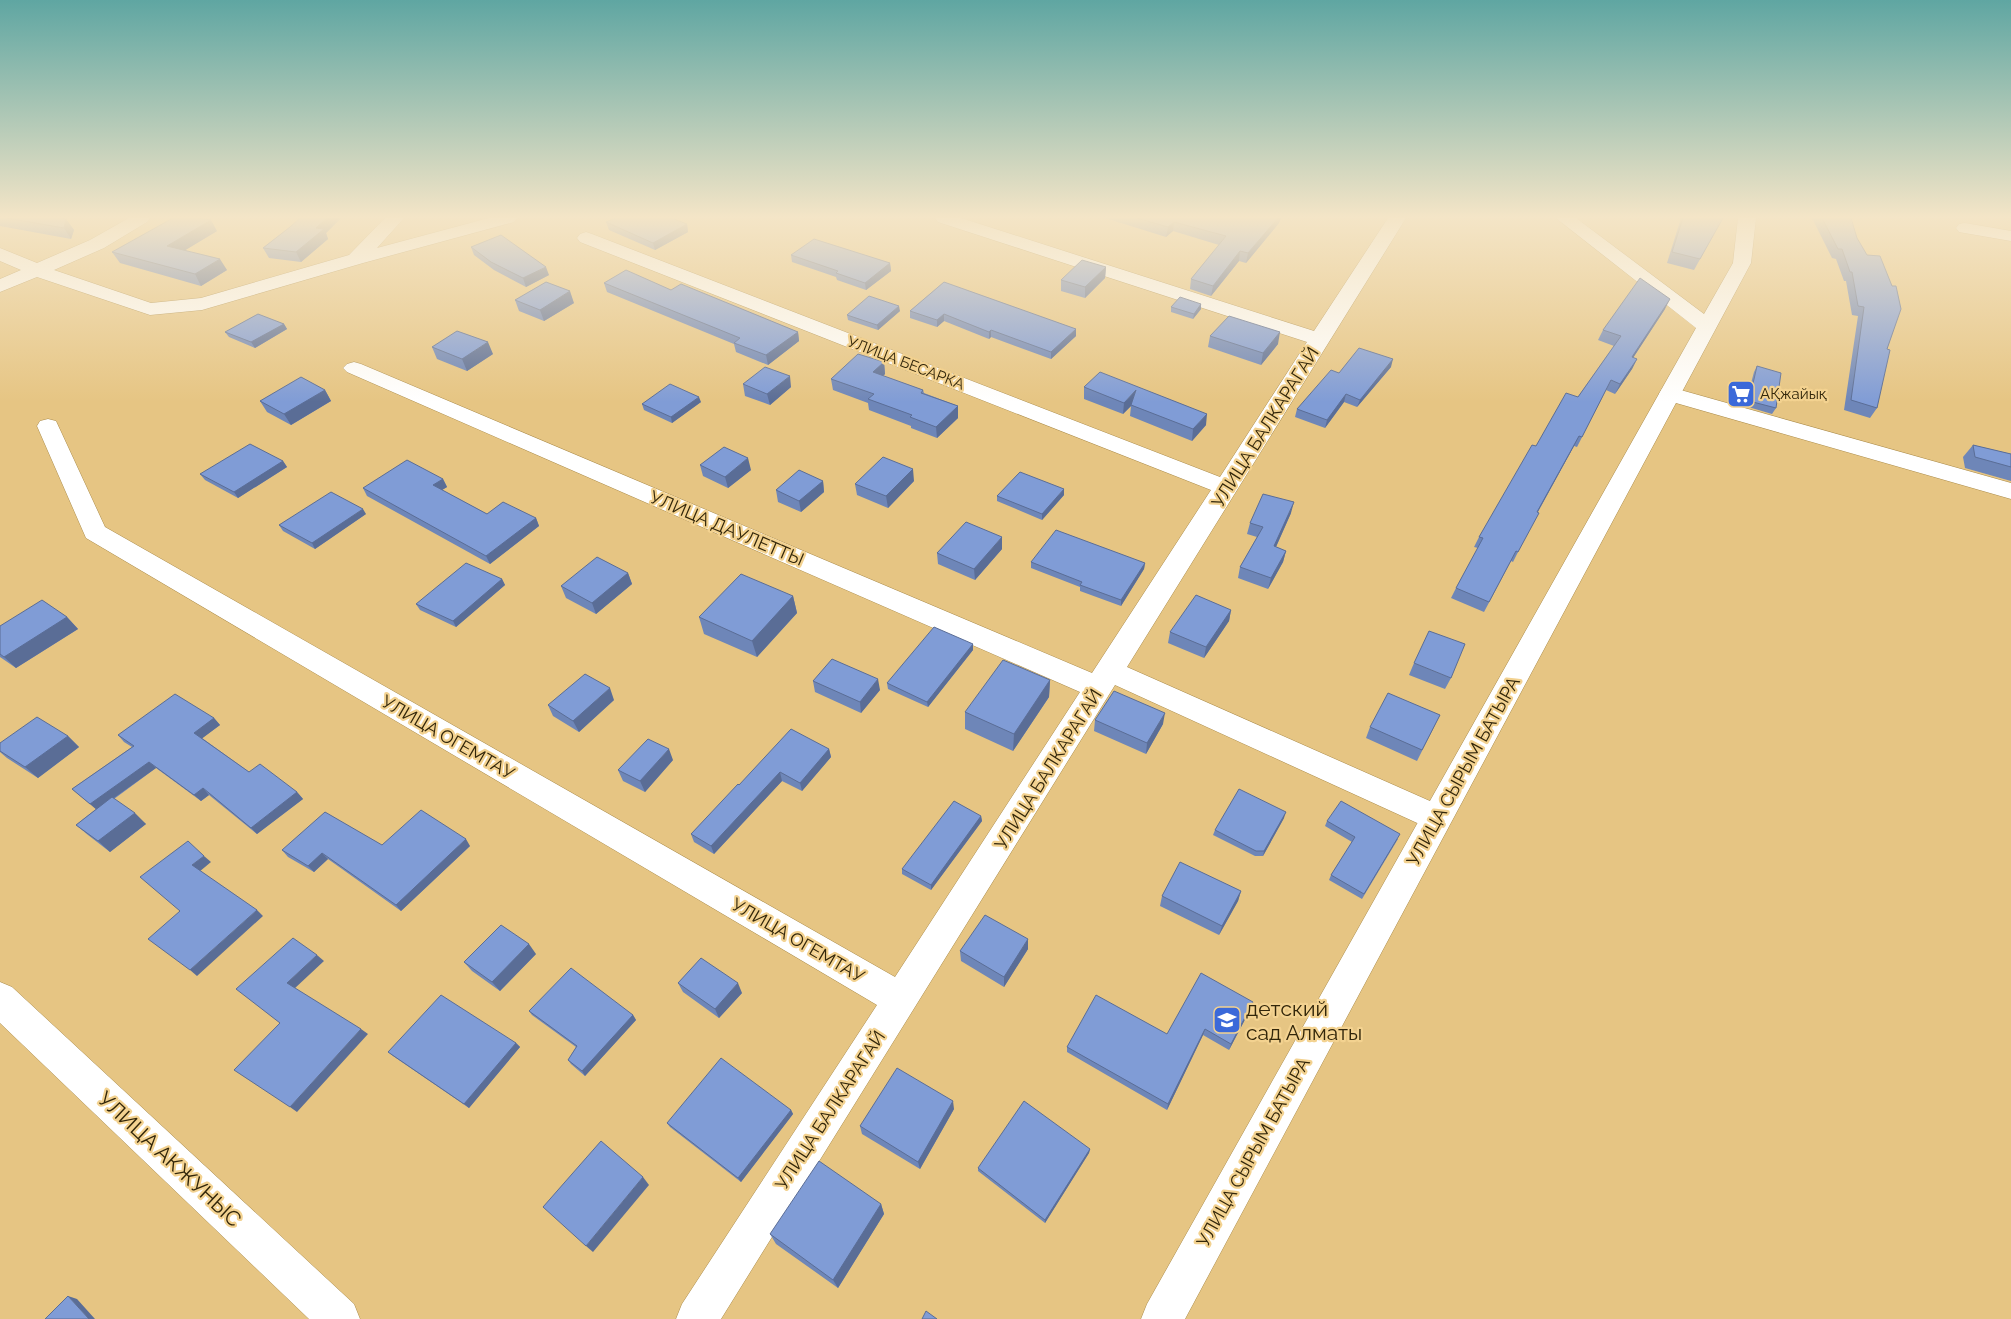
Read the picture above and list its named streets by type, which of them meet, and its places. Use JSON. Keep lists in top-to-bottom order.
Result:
{
  "streets": {
    "street": [
      "УЛИЦА БЕСАРКА",
      "УЛИЦА БАЛКАРАГАЙ",
      "УЛИЦА ДАУЛЕТТЫ",
      "УЛИЦА ОГЕМТАУ",
      "УЛИЦА СЫРЫМ БАТЫРА",
      "УЛИЦА АКЖУНЫС"
    ]
  },
  "crossings": [
    ["УЛИЦА БЕСАРКА", "УЛИЦА БАЛКАРАГАЙ"],
    ["УЛИЦА БАЛКАРАГАЙ", "УЛИЦА ДАУЛЕТТЫ"],
    ["УЛИЦА БАЛКАРАГАЙ", "УЛИЦА ОГЕМТАУ"],
    ["УЛИЦА ДАУЛЕТТЫ", "УЛИЦА СЫРЫМ БАТЫРА"]
  ],
  "places": {
    "supermarket": ["АҚжайық"],
    "school or university": ["детский сад Алматы"]
  }
}
